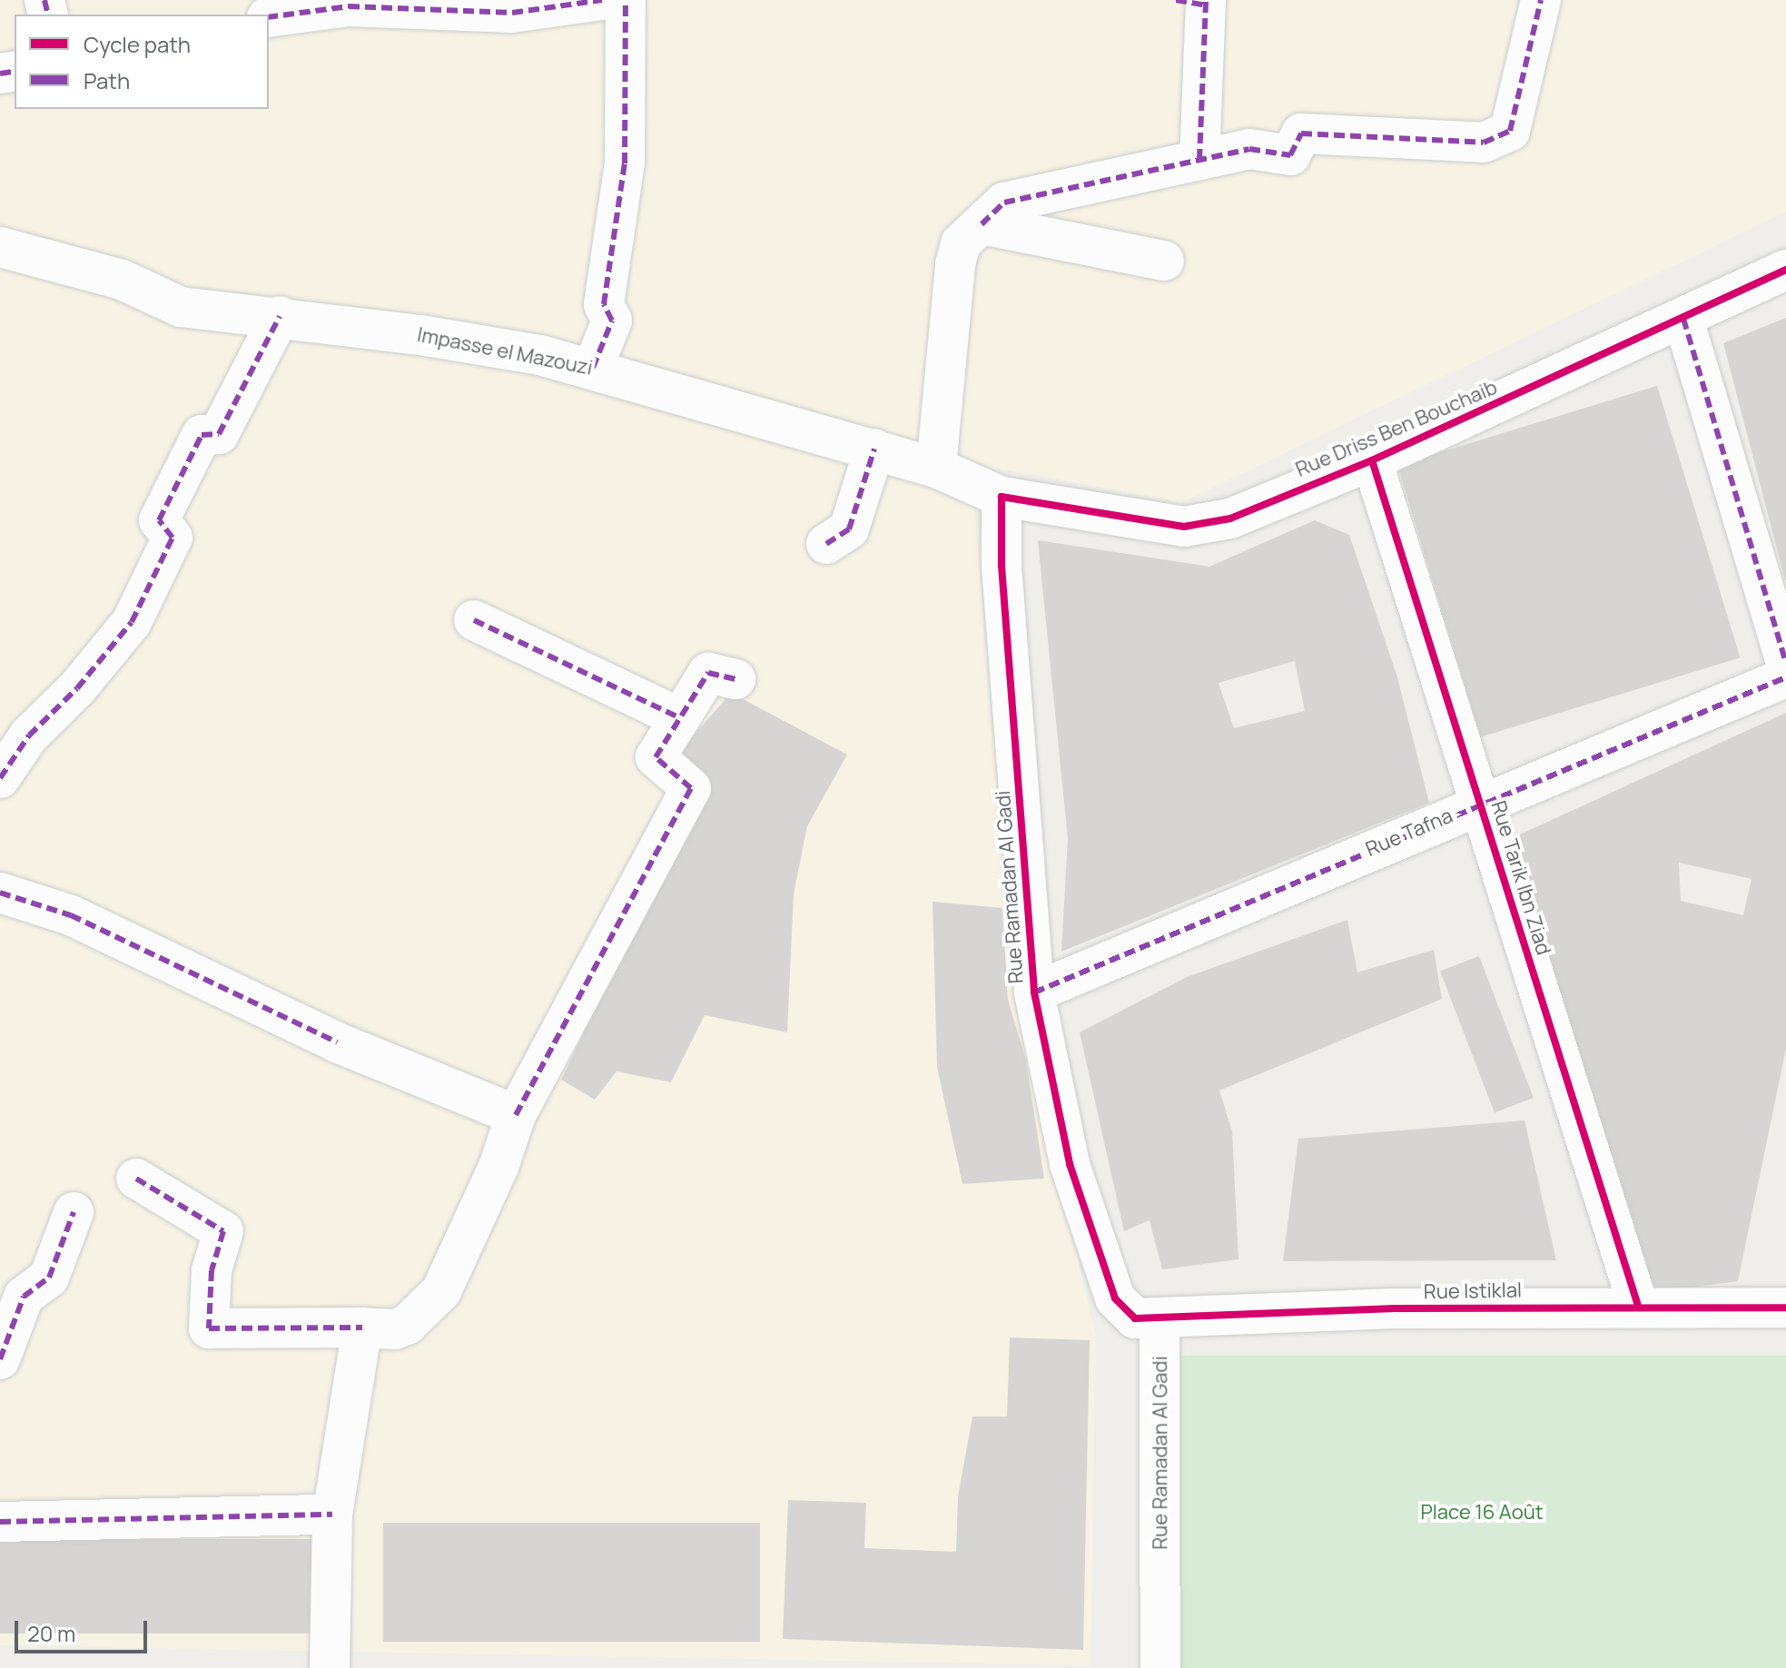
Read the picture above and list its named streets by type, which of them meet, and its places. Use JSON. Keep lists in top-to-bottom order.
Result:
{
  "streets": {
    "street": [
      "Impasse el Mazouzi",
      "Rue Driss Ben Bouchaib",
      "Rue Tafna",
      "Rue Tarik Ibn Ziad",
      "Rue Ramadan Al Gadi",
      "Rue Istiklal"
    ]
  },
  "crossings": [
    ["Impasse el Mazouzi", "Rue Driss Ben Bouchaib"],
    ["Impasse el Mazouzi", "Rue Ramadan Al Gadi"],
    ["Rue Driss Ben Bouchaib", "Rue Tarik Ibn Ziad"],
    ["Rue Driss Ben Bouchaib", "Rue Ramadan Al Gadi"],
    ["Rue Tafna", "Rue Tarik Ibn Ziad"],
    ["Rue Tafna", "Rue Ramadan Al Gadi"],
    ["Rue Tarik Ibn Ziad", "Rue Istiklal"],
    ["Rue Ramadan Al Gadi", "Rue Istiklal"]
  ],
  "parks": ["Place 16 Août"],
  "legend": ["Cycle path", "Path"],
  "scale_bar": "20 m"
}
